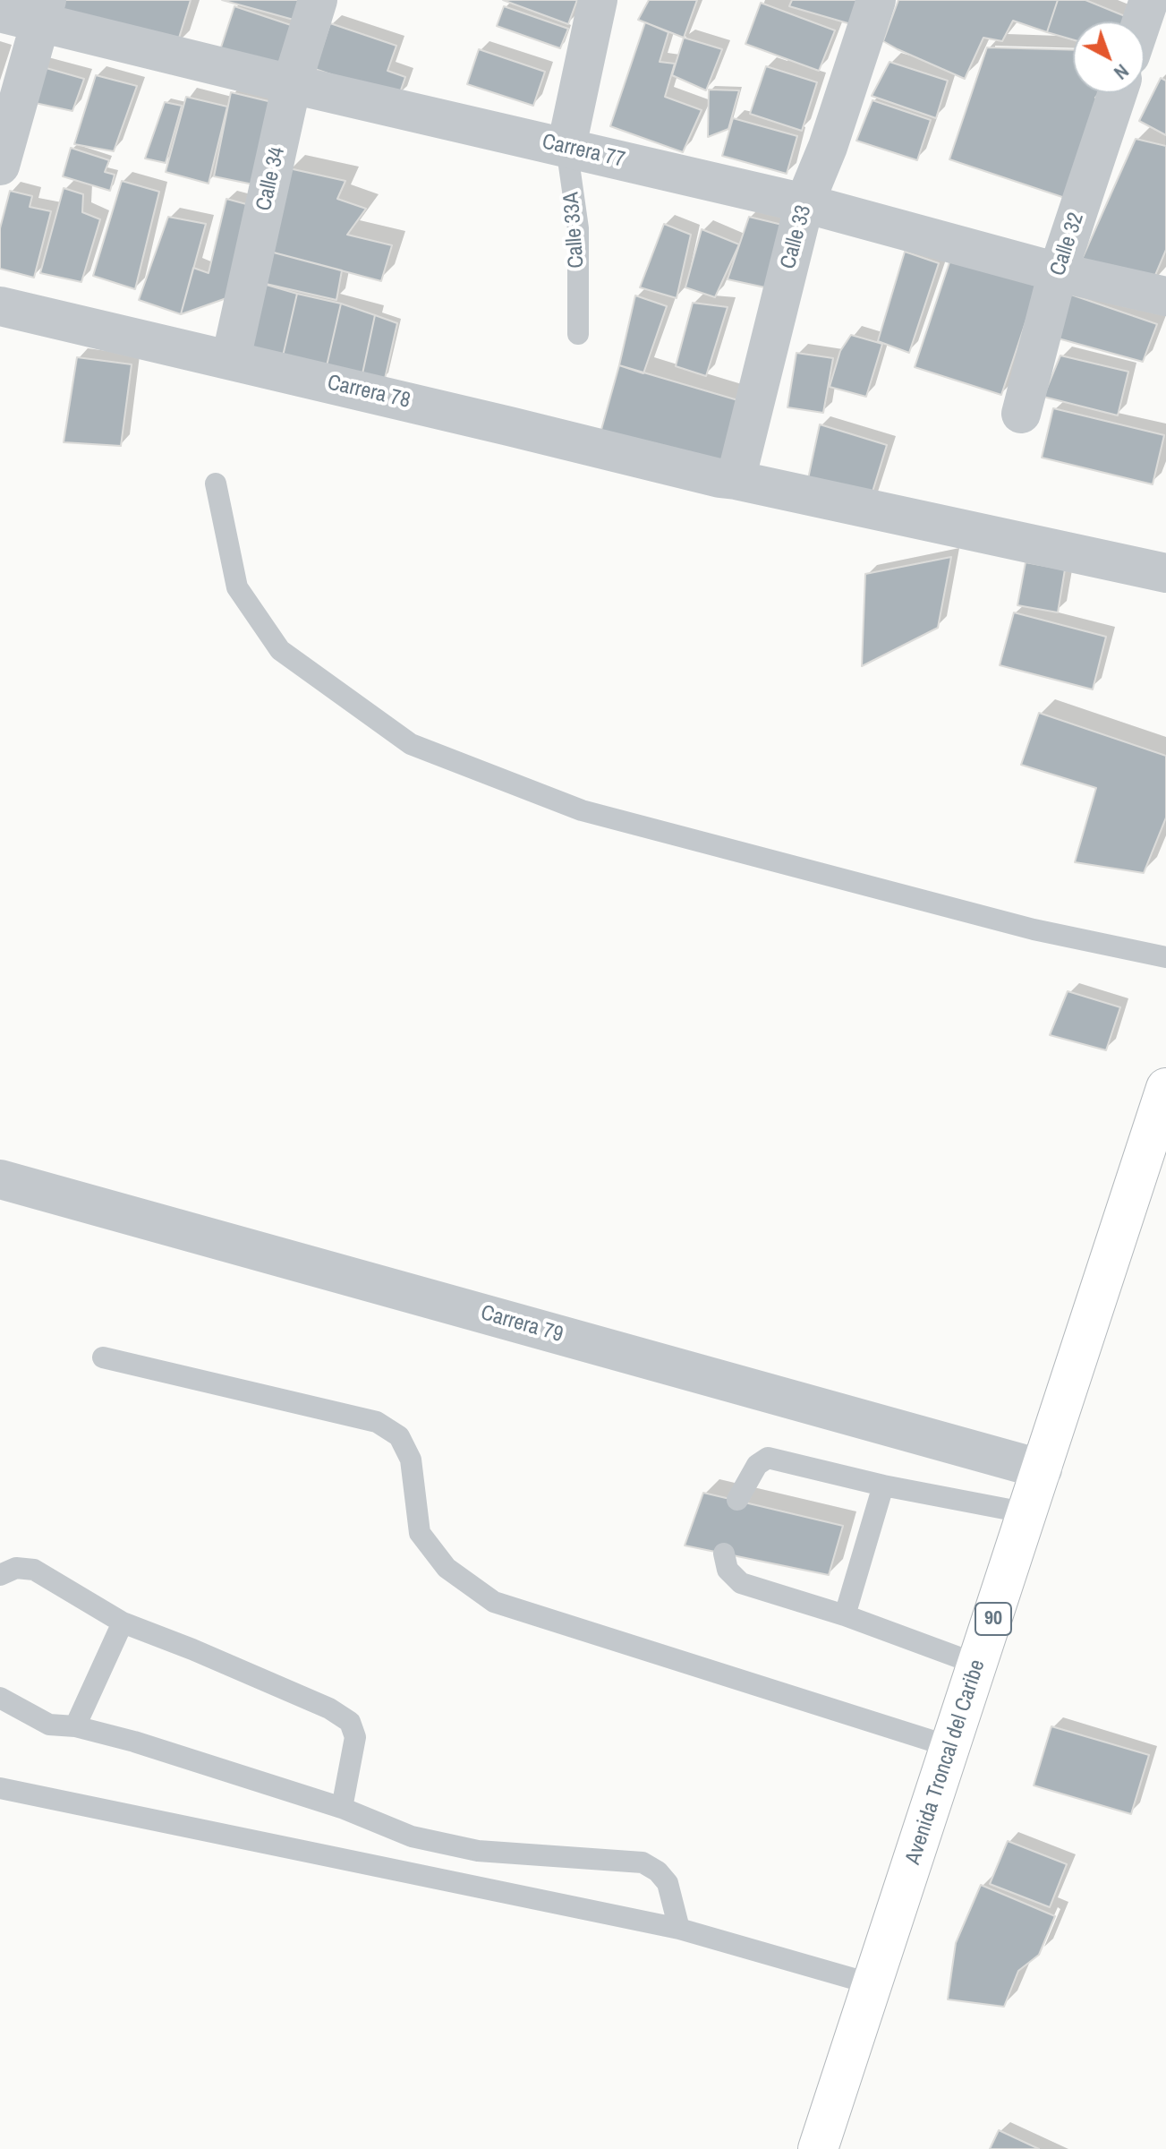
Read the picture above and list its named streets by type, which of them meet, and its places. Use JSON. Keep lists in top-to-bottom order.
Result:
{
  "streets": {
    "highway": ["90", "Avenida Troncal del Caribe"],
    "street": [
      "Carrera 77",
      "Calle 34",
      "Calle 33A",
      "Calle 33",
      "Calle 32",
      "Carrera 78",
      "Carrera 79"
    ]
  },
  "crossings": [
    ["Carrera 77", "Calle 34"],
    ["Carrera 77", "Calle 33A"],
    ["Carrera 77", "Calle 33"],
    ["Carrera 77", "Calle 32"],
    ["Calle 34", "Carrera 78"],
    ["Calle 33", "Carrera 78"],
    ["Carrera 79", "Avenida Troncal del Caribe"]
  ],
  "north": "bottom right"
}
